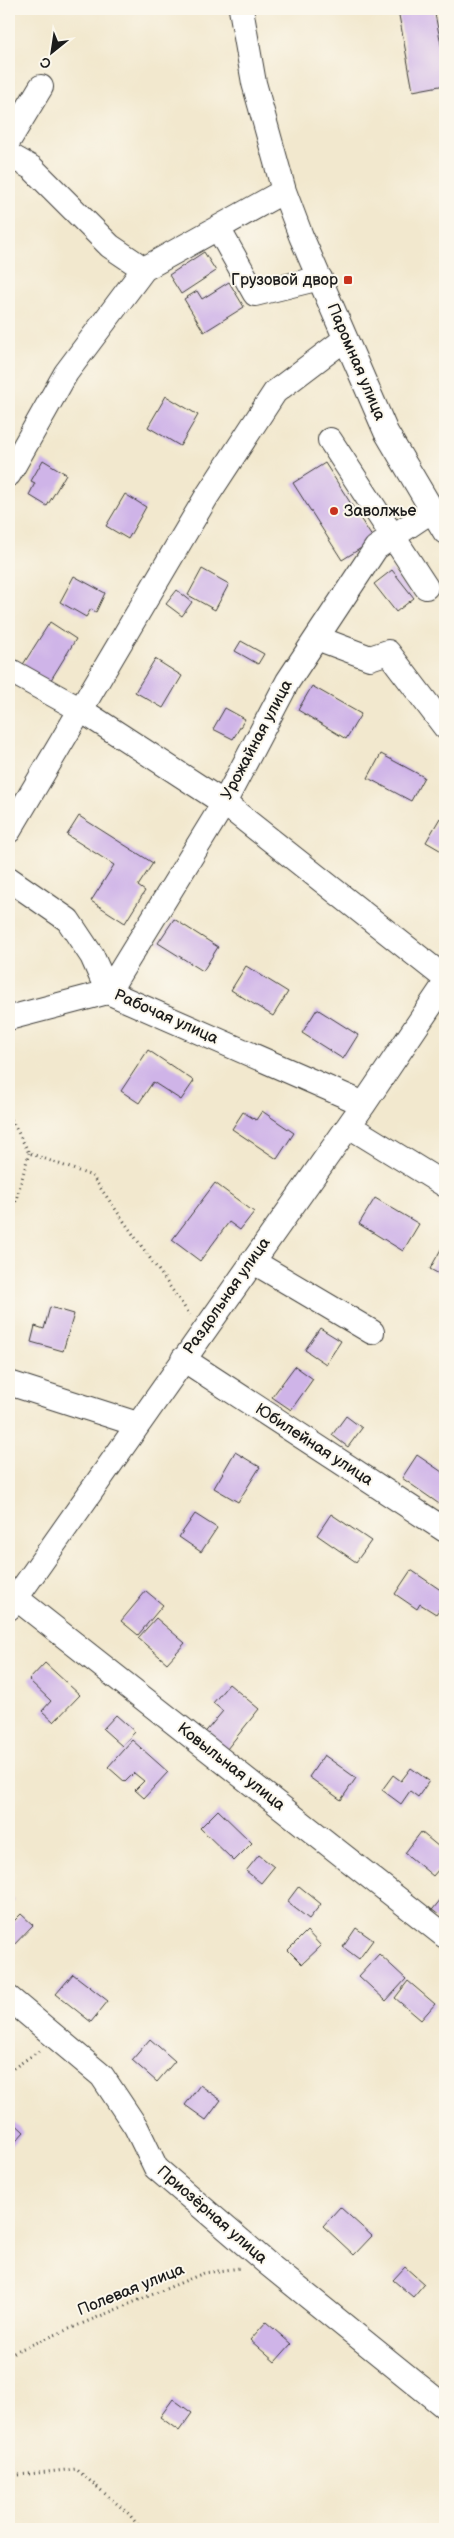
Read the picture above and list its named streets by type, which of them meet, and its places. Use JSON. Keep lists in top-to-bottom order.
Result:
{
  "streets": {
    "street": [
      "Паромная улица",
      "Урожайная улица",
      "Рабочая улица",
      "Раздольная улица",
      "Юбилейная улица",
      "Ковыльная улица",
      "Приозёрная улица"
    ],
    "path": ["Полевая улица"]
  },
  "crossings": [
    ["Паромная улица", "Урожайная улица"],
    ["Урожайная улица", "Рабочая улица"],
    ["Рабочая улица", "Раздольная улица"],
    ["Раздольная улица", "Юбилейная улица"],
    ["Раздольная улица", "Ковыльная улица"],
    ["Приозёрная улица", "Полевая улица"]
  ],
  "places": {
    "transit": ["Грузовой двор"],
    "other": ["Заволжье"]
  },
  "north": "bottom left"
}
